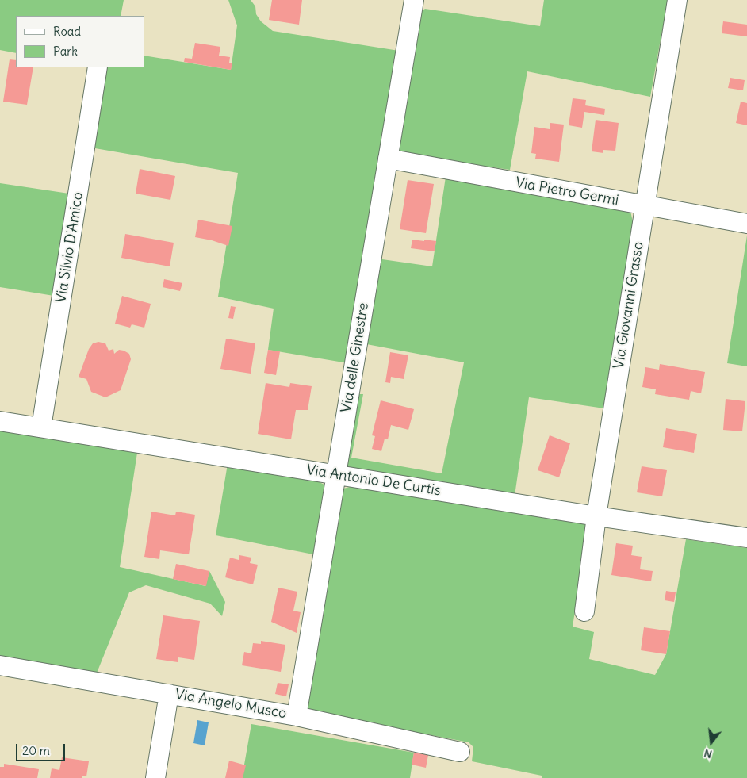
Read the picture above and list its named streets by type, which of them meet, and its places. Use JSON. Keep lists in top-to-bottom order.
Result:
{
  "streets": {
    "street": [
      "Via Pietro Germi",
      "Via Silvio D'Amico",
      "Via Giovanni Grasso",
      "Via delle Ginestre",
      "Via Antonio De Curtis",
      "Via Angelo Musco"
    ]
  },
  "crossings": [
    ["Via Pietro Germi", "Via Giovanni Grasso"],
    ["Via Pietro Germi", "Via delle Ginestre"],
    ["Via Silvio D'Amico", "Via Antonio De Curtis"],
    ["Via Giovanni Grasso", "Via Antonio De Curtis"],
    ["Via delle Ginestre", "Via Antonio De Curtis"],
    ["Via delle Ginestre", "Via Angelo Musco"]
  ],
  "legend": ["Road", "Park"],
  "scale_bar": "20 m",
  "north": "bottom"
}
